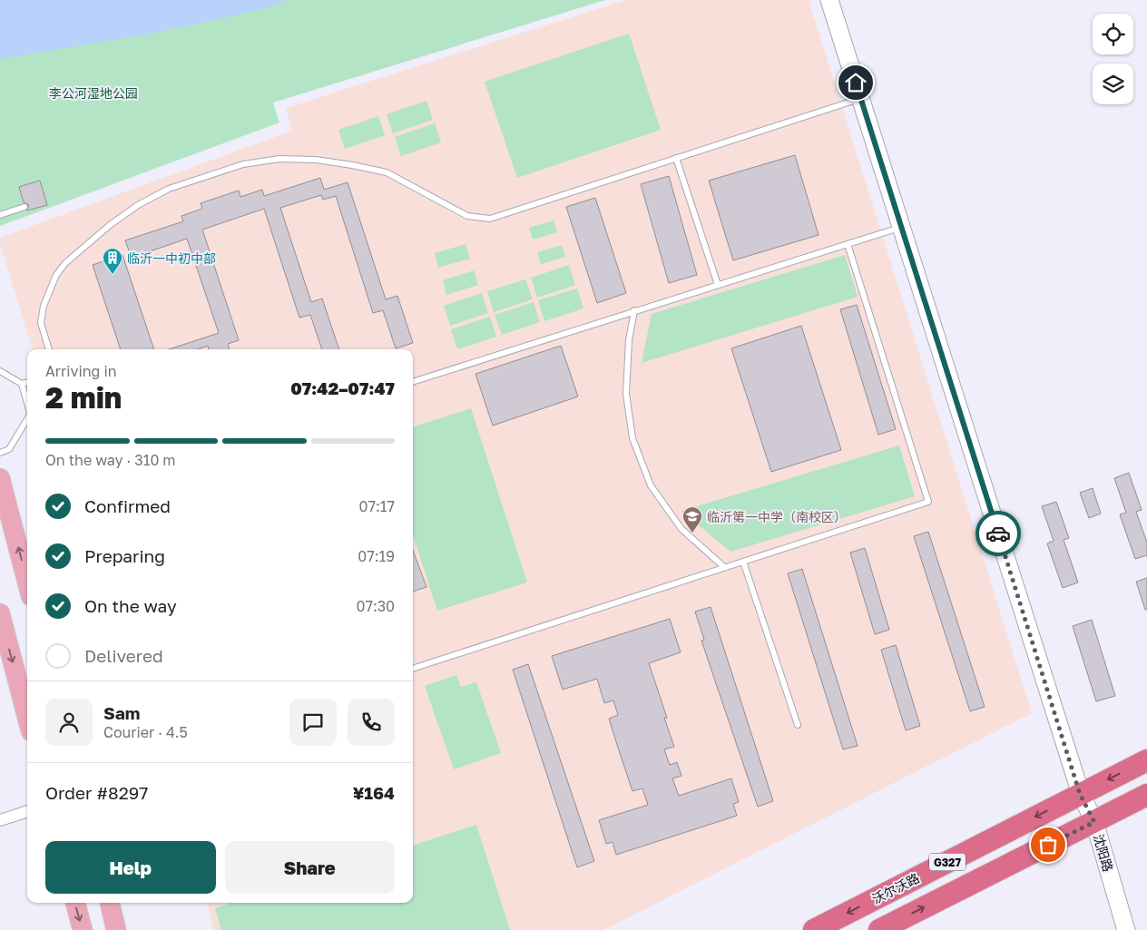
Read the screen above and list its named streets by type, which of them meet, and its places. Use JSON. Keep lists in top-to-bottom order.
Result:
{
  "streets": {
    "highway": ["G327", "沃尔沃路"],
    "street": ["沈阳路"]
  },
  "crossings": [
    ["沈阳路", "G327"],
    ["沈阳路", "沃尔沃路"]
  ],
  "parks": ["李公河湿地公园"],
  "places": {
    "building": ["临沂一中初中部"],
    "school or university": ["临沂第一中学（南校区）"]
  },
  "page": {
    "heading": ["2 min", "Arriving in", "07:42–07:47"],
    "panel": [
      "Sam",
      "Courier · 4.5",
      "Order #8297",
      "¥164"
    ],
    "bar": "On the way · 310 m",
    "list": [
      ["Confirmed", "07:17"],
      ["Preparing", "07:19"],
      ["On the way", "07:30"],
      "Delivered"
    ],
    "buttons": ["Help", "Share"]
  }
}
